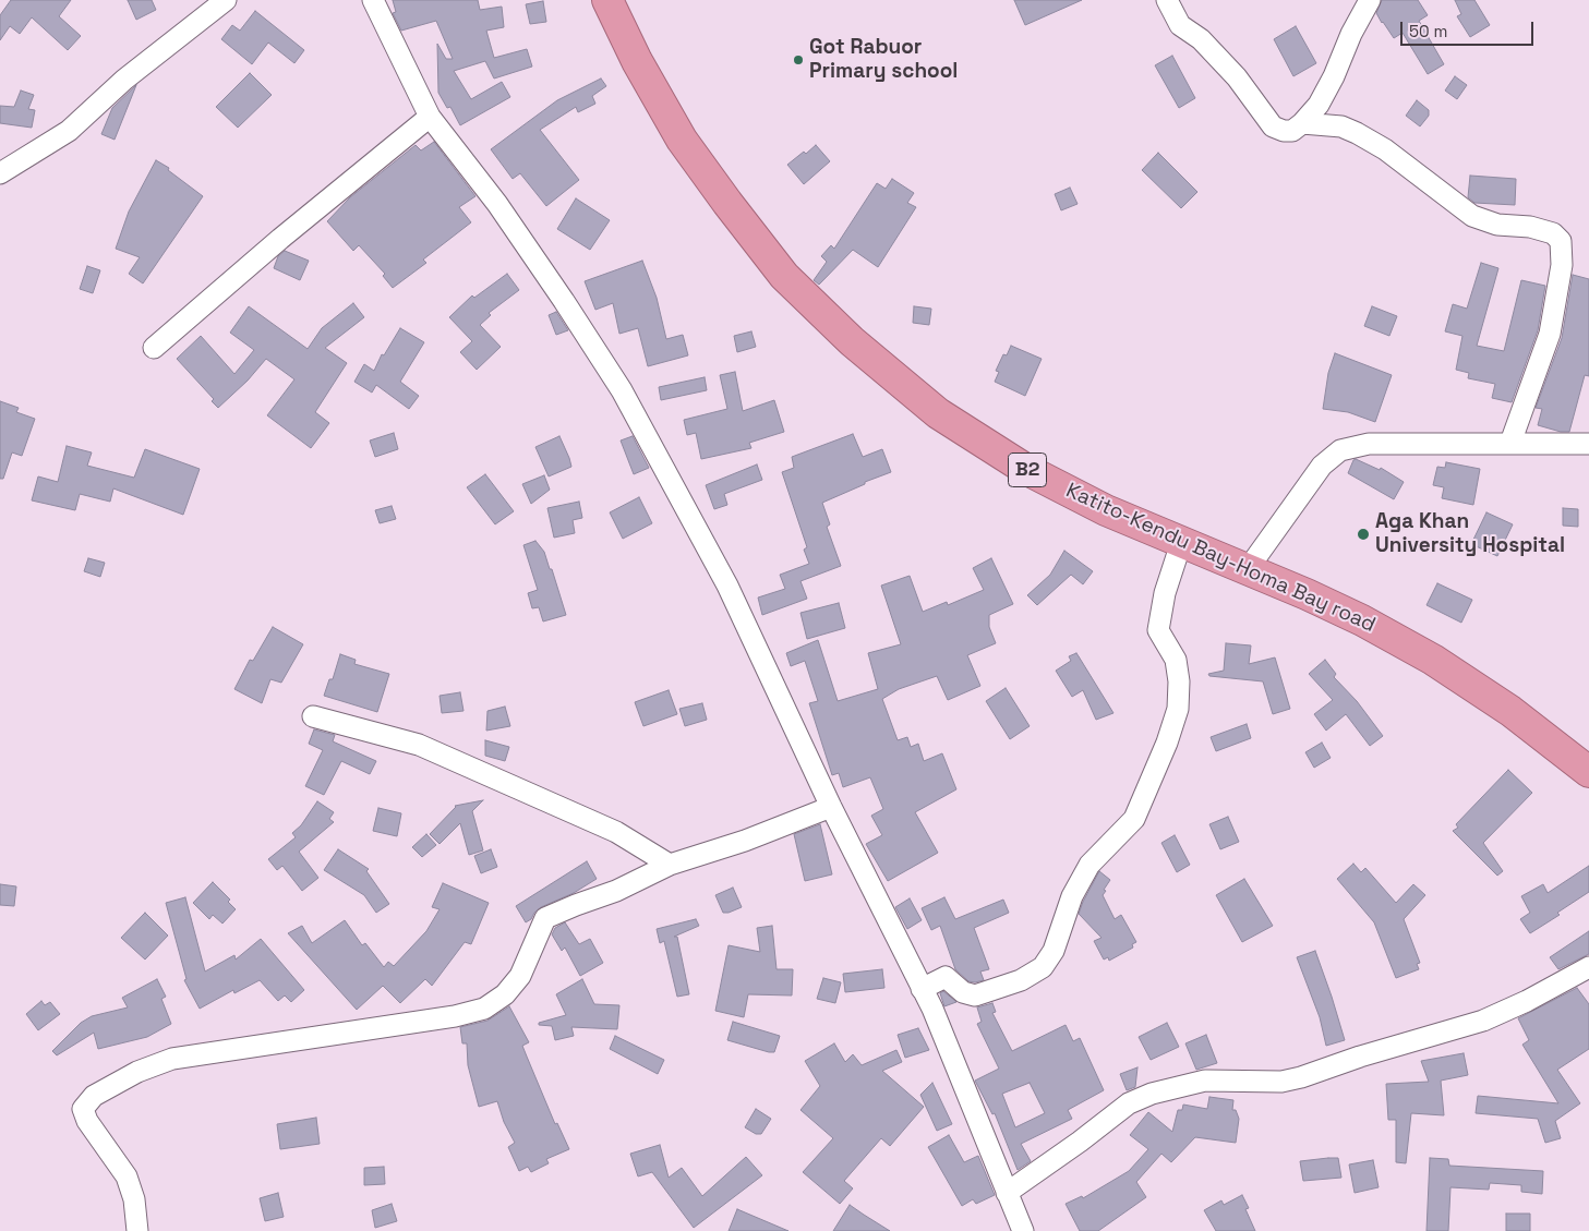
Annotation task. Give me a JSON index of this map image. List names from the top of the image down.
{
  "streets": {
    "highway": ["B2", "Katito-Kendu Bay-Homa Bay road"]
  },
  "places": ["Got Rabuor Primary school", "Aga Khan University Hospital"],
  "scale_bar": "50 m"
}
